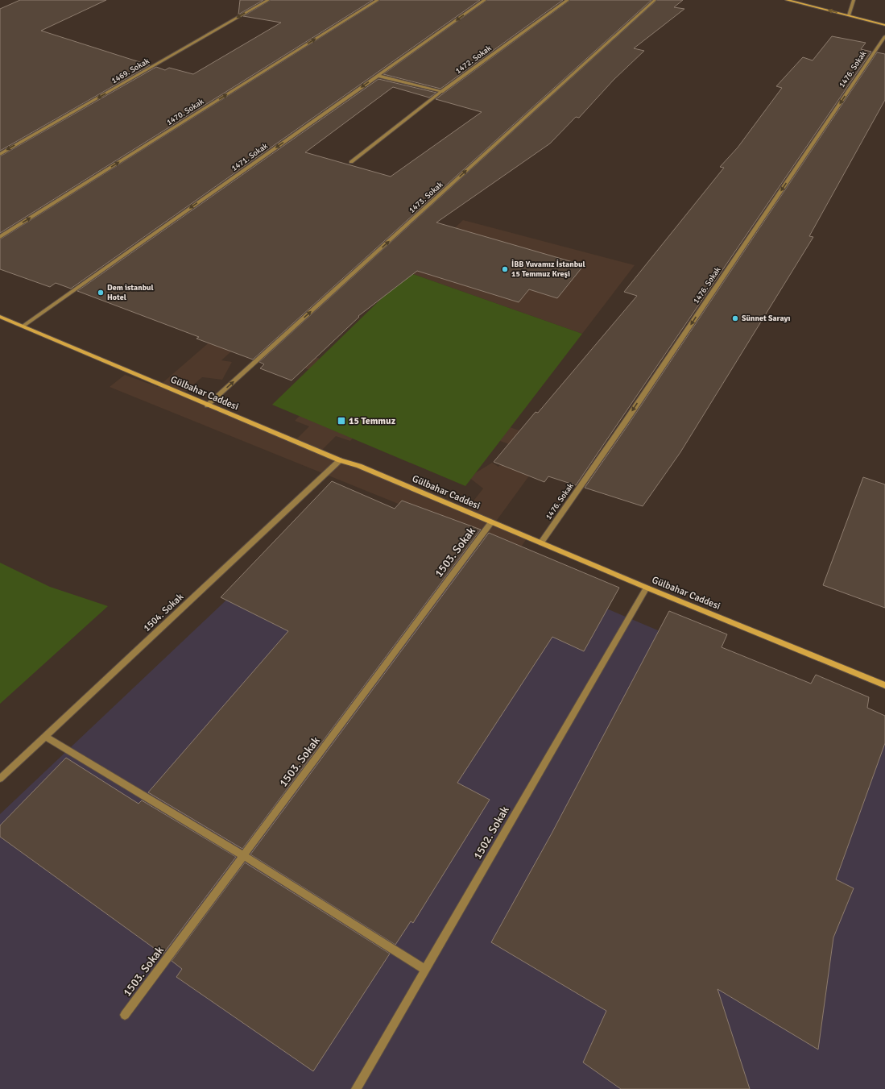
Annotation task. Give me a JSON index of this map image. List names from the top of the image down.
{
  "streets": {
    "main road": ["Gülbahar Caddesi"],
    "street": [
      "1472. Sokak",
      "1476. Sokak",
      "1469. Sokak",
      "1470. Sokak",
      "1471. Sokak",
      "1473. Sokak",
      "1503. Sokak",
      "1504. Sokak",
      "1502. Sokak"
    ]
  },
  "crossings": [
    ["1476. Sokak", "Gülbahar Caddesi"],
    ["1471. Sokak", "Gülbahar Caddesi"],
    ["1473. Sokak", "Gülbahar Caddesi"],
    ["Gülbahar Caddesi", "1503. Sokak"],
    ["Gülbahar Caddesi", "1504. Sokak"],
    ["Gülbahar Caddesi", "1502. Sokak"]
  ],
  "one_way": [
    "1476. Sokak",
    "1469. Sokak",
    "1470. Sokak",
    "1471. Sokak",
    "1473. Sokak"
  ],
  "places": {
    "other": ["İBB Yuvamız İstanbul 15 Temmuz Kreşi", "Dem istanbul Hotel", "Sünnet Sarayı"],
    "transit": ["15 Temmuz"]
  }
}
